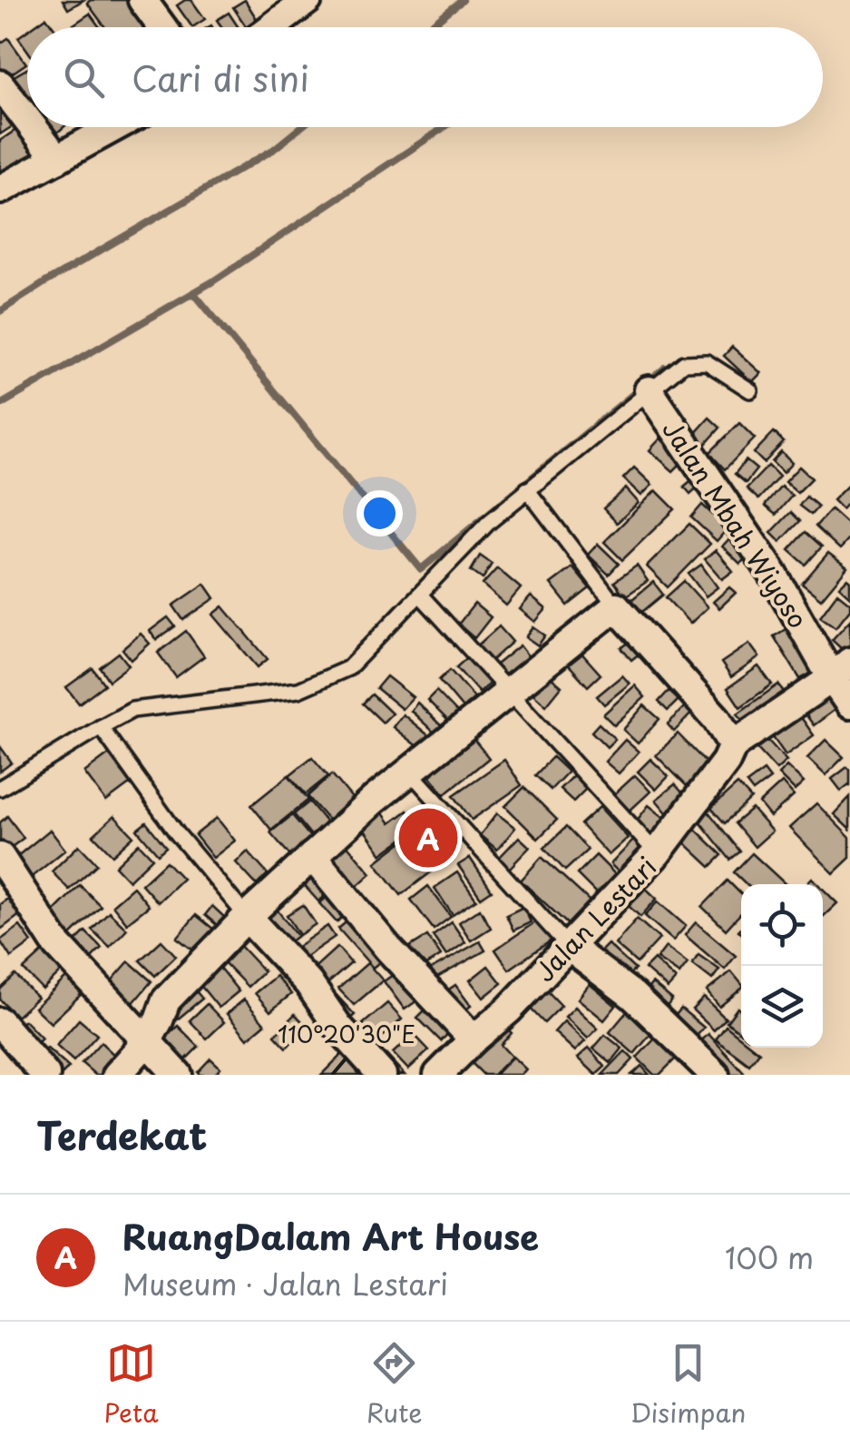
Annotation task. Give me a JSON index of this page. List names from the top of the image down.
{
  "streets": {
    "street": ["Jalan Mbah Wiyoso", "Jalan Lestari"]
  },
  "page": {
    "search": "Cari di sini",
    "pins": "A",
    "heading": "Terdekat",
    "list": [
      {
        "mark": "A",
        "name": "RuangDalam Art House",
        "note": "Museum · Jalan Lestari",
        "value": "100 m"
      }
    ],
    "nav": ["Peta", "Rute", "Disimpan"]
  },
  "coordinates": ["110°20'30\"E"]
}
